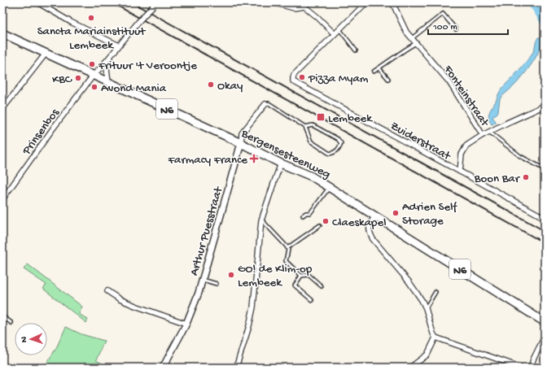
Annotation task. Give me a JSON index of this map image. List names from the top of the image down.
{
  "streets": {
    "main road": ["N6", "Bergensesteenweg"],
    "street": [
      "Fonteinstraat",
      "Prinsenbos",
      "Zuiderstraat",
      "Arthur Puesstraat"
    ]
  },
  "crossings": [
    ["Fonteinstraat", "Zuiderstraat"],
    ["Prinsenbos", "Bergensesteenweg"],
    ["Bergensesteenweg", "Arthur Puesstraat"]
  ],
  "places": {
    "other": [
      "Sancta Mariainstituut Lembeek",
      "Frituur 't Veroontje",
      "Pizza Myam",
      "KBC",
      "Okay",
      "Avond Mania",
      "Boon Bar",
      "Adrien Self Storage",
      "Claeskapel",
      "GO! de Klim-op Lembeek"
    ],
    "transit": ["Lembeek"],
    "health": ["Farmacy France"]
  },
  "scale_bar": "100 m",
  "north": "left"
}
